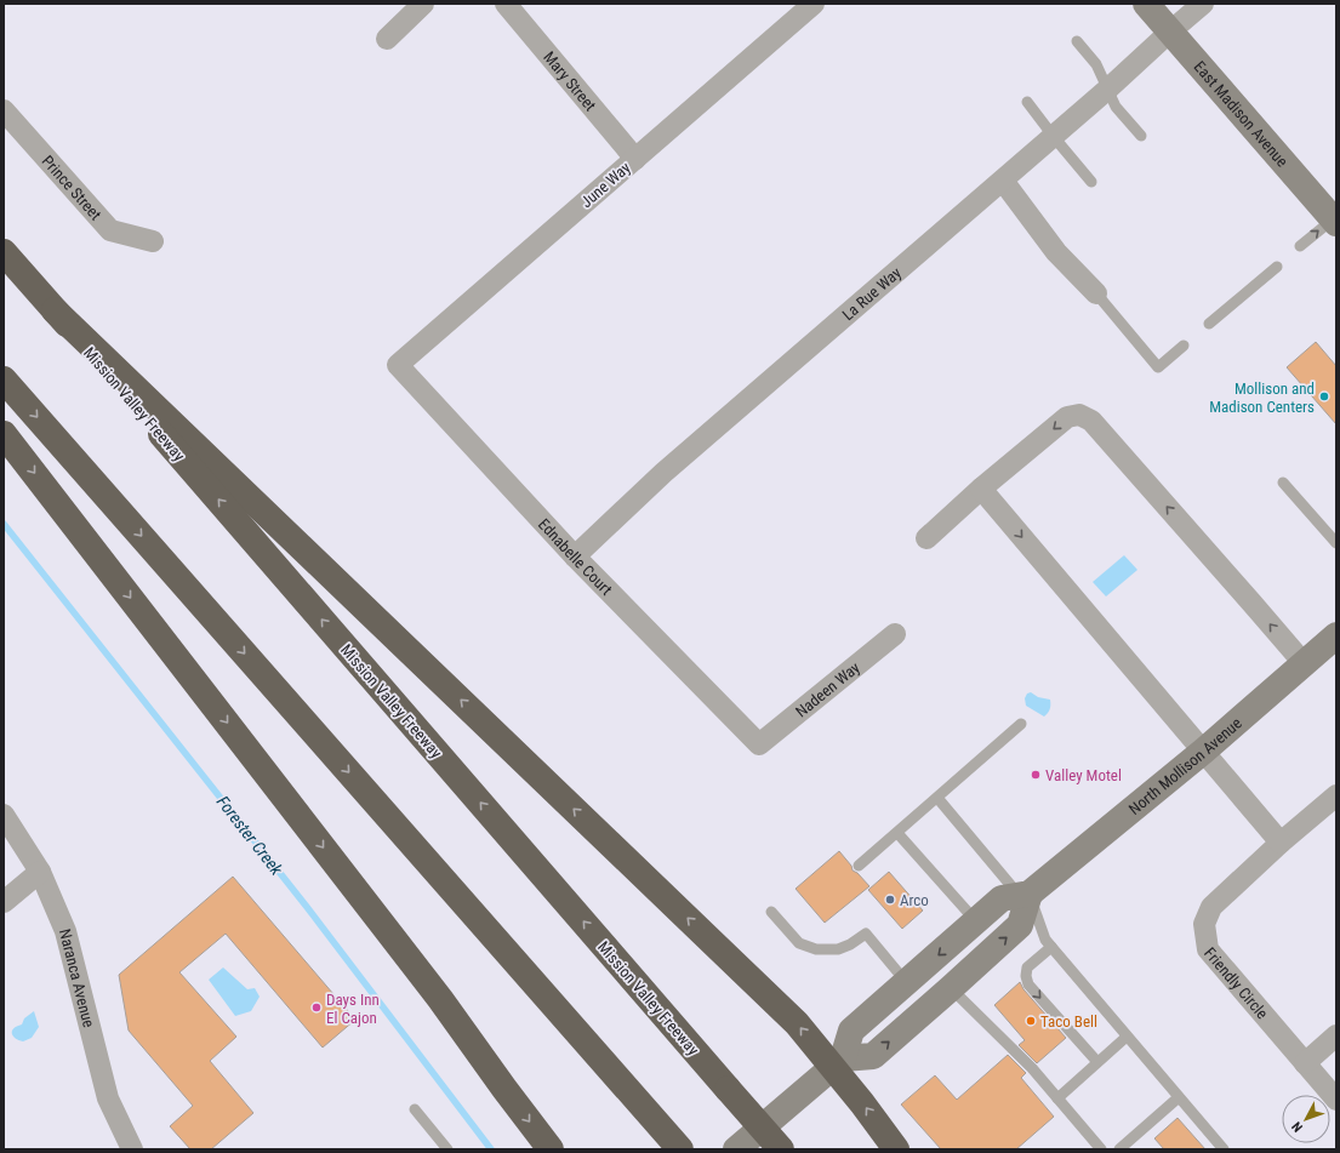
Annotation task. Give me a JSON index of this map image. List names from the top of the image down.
{
  "streets": {
    "highway": ["Mission Valley Freeway"],
    "main road": ["East Madison Avenue", "North Mollison Avenue"],
    "street": [
      "Mary Street",
      "June Way",
      "Prince Street",
      "La Rue Way",
      "Ednabelle Court",
      "Nadeen Way",
      "Naranca Avenue",
      "Friendly Circle"
    ]
  },
  "crossings": [
    ["Mary Street", "June Way"],
    ["East Madison Avenue", "La Rue Way"],
    ["June Way", "Ednabelle Court"],
    ["La Rue Way", "Ednabelle Court"],
    ["Ednabelle Court", "Nadeen Way"]
  ],
  "water": ["Forester Creek"],
  "places": [
    "Mollison and Madison Centers",
    "Valley Motel",
    "Arco",
    "Days Inn El Cajon",
    "Taco Bell"
  ],
  "north": "bottom left"
}
